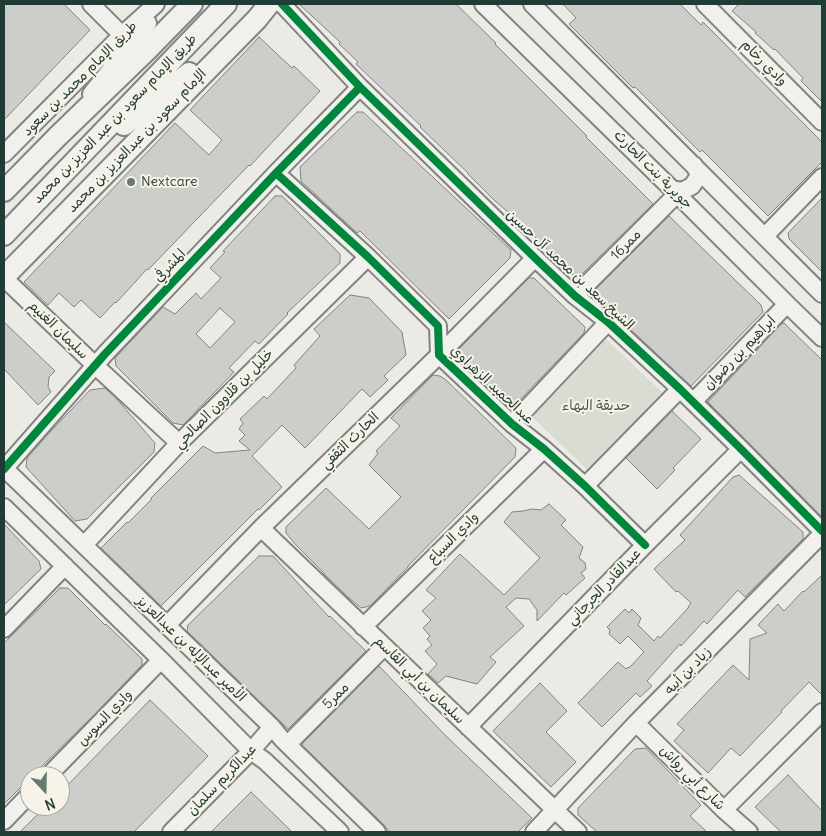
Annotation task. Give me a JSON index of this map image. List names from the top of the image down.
{
  "streets": {
    "main road": ["طريق الإمام سعود بن عبد العزيز بن محمد", "الإمام سعود بن عبدالعزيز بن محمد"],
    "street": [
      "وادي رخام",
      "طريق الإمام محمد بن سعود",
      "جويرية بنت الحارث",
      "ممر16",
      "المشرفي",
      "الشيخ سعد بن محمد آل حسين",
      "سليمان الغنيم",
      "ابراهيم بن رضوان",
      "عبدالحميد الزهراوي",
      "خليل بن قلاوون الصالحي",
      "الحارث الثقفي",
      "وادي السباع",
      "عبدالقادر الجرجاني",
      "الأمير عبدالإله بن عبدالعزيز",
      "زياد بن أبيه",
      "سليمان بن أبي القاسم",
      "ممر5",
      "وادي السوس",
      "شارع أبي رواش",
      "عبدالكريم سلمان"
    ]
  },
  "crossings": [
    ["الإمام سعود بن عبدالعزيز بن محمد", "سليمان الغنيم"],
    ["جويرية بنت الحارث", "ممر16"],
    ["جويرية بنت الحارث", "ابراهيم بن رضوان"],
    ["ممر16", "الشيخ سعد بن محمد آل حسين"],
    ["المشرفي", "الشيخ سعد بن محمد آل حسين"],
    ["المشرفي", "سليمان الغنيم"],
    ["المشرفي", "عبدالحميد الزهراوي"],
    ["المشرفي", "الأمير عبدالإله بن عبدالعزيز"],
    ["الشيخ سعد بن محمد آل حسين", "ابراهيم بن رضوان"],
    ["الشيخ سعد بن محمد آل حسين", "الحارث الثقفي"],
    ["الشيخ سعد بن محمد آل حسين", "عبدالقادر الجرجاني"],
    ["الشيخ سعد بن محمد آل حسين", "زياد بن أبيه"],
    ["سليمان الغنيم", "خليل بن قلاوون الصالحي"],
    ["عبدالحميد الزهراوي", "خليل بن قلاوون الصالحي"],
    ["عبدالحميد الزهراوي", "الحارث الثقفي"],
    ["عبدالحميد الزهراوي", "وادي السباع"],
    ["عبدالحميد الزهراوي", "عبدالقادر الجرجاني"],
    ["خليل بن قلاوون الصالحي", "الأمير عبدالإله بن عبدالعزيز"],
    ["الحارث الثقفي", "الأمير عبدالإله بن عبدالعزيز"],
    ["الحارث الثقفي", "سليمان بن أبي القاسم"],
    ["وادي السباع", "سليمان بن أبي القاسم"],
    ["عبدالقادر الجرجاني", "سليمان بن أبي القاسم"],
    ["الأمير عبدالإله بن عبدالعزيز", "ممر5"],
    ["الأمير عبدالإله بن عبدالعزيز", "وادي السوس"],
    ["الأمير عبدالإله بن عبدالعزيز", "عبدالكريم سلمان"],
    ["زياد بن أبيه", "سليمان بن أبي القاسم"],
    ["زياد بن أبيه", "شارع أبي رواش"],
    ["سليمان بن أبي القاسم", "ممر5"]
  ],
  "parks": ["حديقة البهاء"],
  "places": ["Nextcare"],
  "north": "bottom"
}
